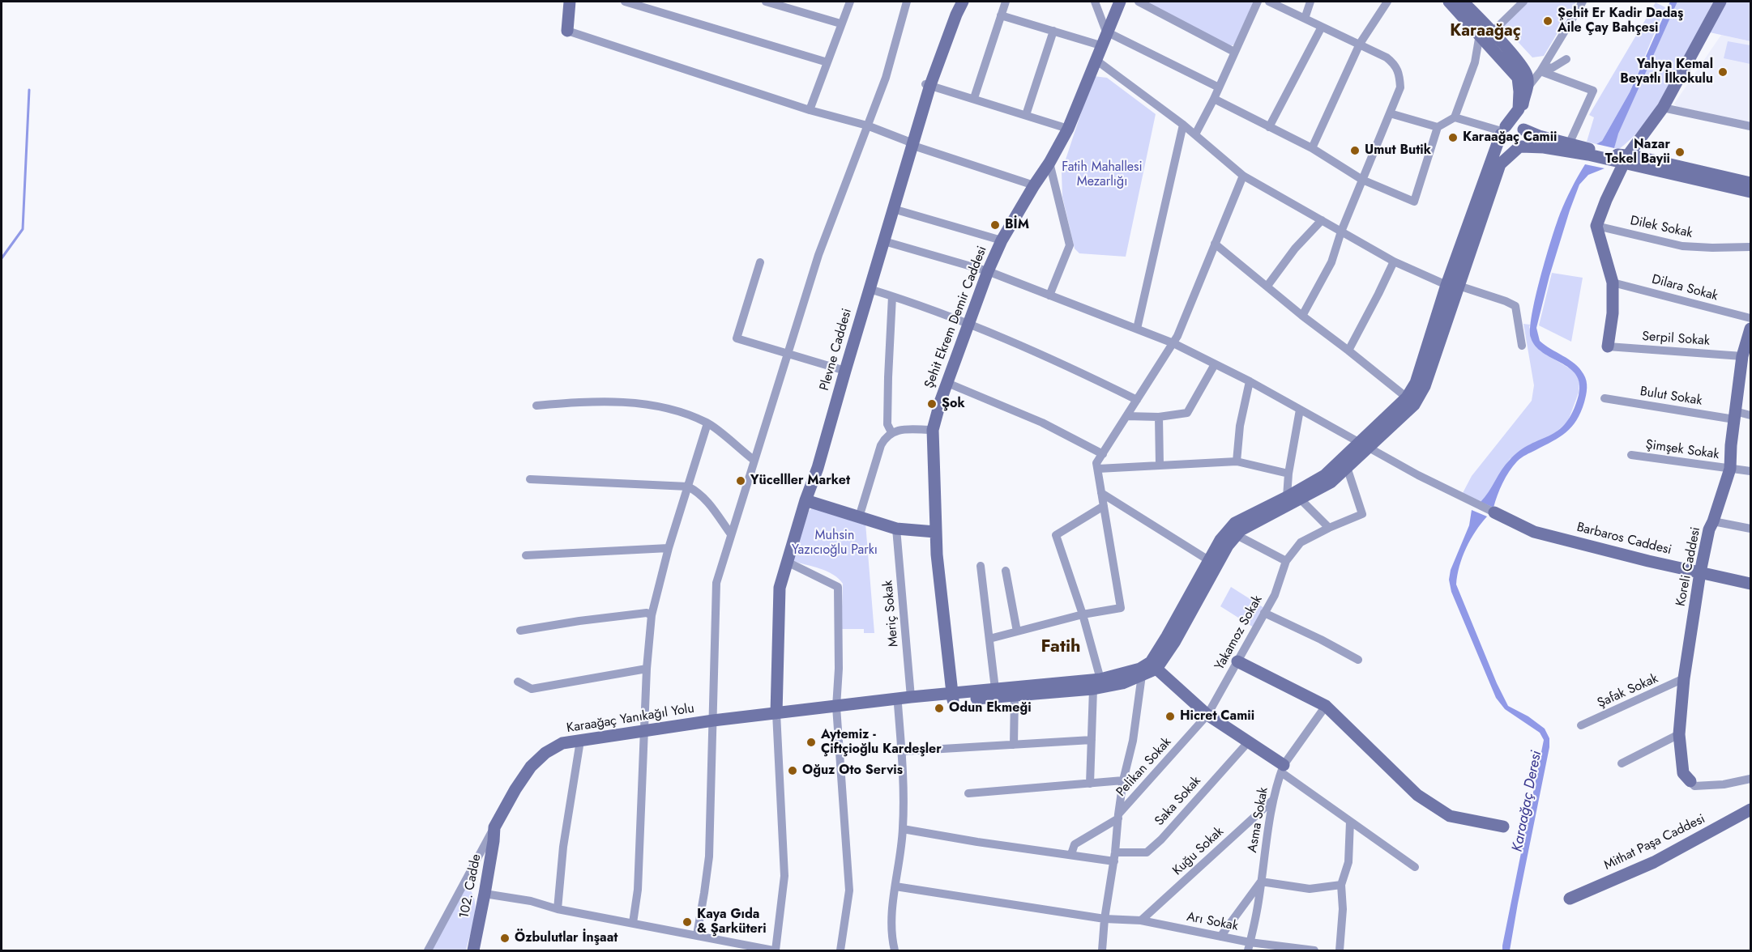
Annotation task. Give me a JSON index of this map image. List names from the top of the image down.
{
  "streets": {
    "street": [
      "Dilek Sokak",
      "Dilara Sokak",
      "Şehit Ekrem Demir Caddesi",
      "Serpil Sokak",
      "Plevne Caddesi",
      "Bulut Sokak",
      "Şimşek Sokak",
      "Barbaros Caddesi",
      "Koreli Caddesi",
      "Meriç Sokak",
      "Yakamoz Sokak",
      "Şafak Sokak",
      "Karaağaç Yanıkağıl Yolu",
      "Pelikan Sokak",
      "Saka Sokak",
      "Asma Sokak",
      "Mithat Paşa Caddesi",
      "Kuğu Sokak",
      "102. Cadde",
      "Arı Sokak"
    ]
  },
  "crossings": [
    ["Serpil Sokak", "Koreli Caddesi"],
    ["Plevne Caddesi", "Karaağaç Yanıkağıl Yolu"],
    ["Bulut Sokak", "Koreli Caddesi"],
    ["Şimşek Sokak", "Koreli Caddesi"],
    ["Barbaros Caddesi", "Koreli Caddesi"],
    ["Koreli Caddesi", "Şafak Sokak"],
    ["Yakamoz Sokak", "Pelikan Sokak"],
    ["Karaağaç Yanıkağıl Yolu", "102. Cadde"],
    ["Pelikan Sokak", "Saka Sokak"],
    ["Asma Sokak", "Kuğu Sokak"],
    ["Asma Sokak", "Arı Sokak"],
    ["Kuğu Sokak", "Arı Sokak"]
  ],
  "districts": ["Karaağaç", "Fatih"],
  "water": ["Karaağaç Deresi"],
  "parks": ["Fatih Mahallesi Mezarlığı", "Muhsin Yazıcıoğlu Parkı"],
  "places": [
    "Şehit Er Kadir Dadaş Aile Çay Bahçesi",
    "Yahya Kemal Beyatlı İlkokulu",
    "Karaağaç Camii",
    "Umut Butik",
    "Nazar Tekel Bayii",
    "BİM",
    "Şok",
    "Yücelller Market",
    "Odun Ekmeği",
    "Hicret Camii",
    "Aytemiz - Çiftçioğlu Kardeşler",
    "Oğuz Oto Servis",
    "Kaya Gıda & Şarküteri",
    "Özbulutlar İnşaat"
  ]
}
